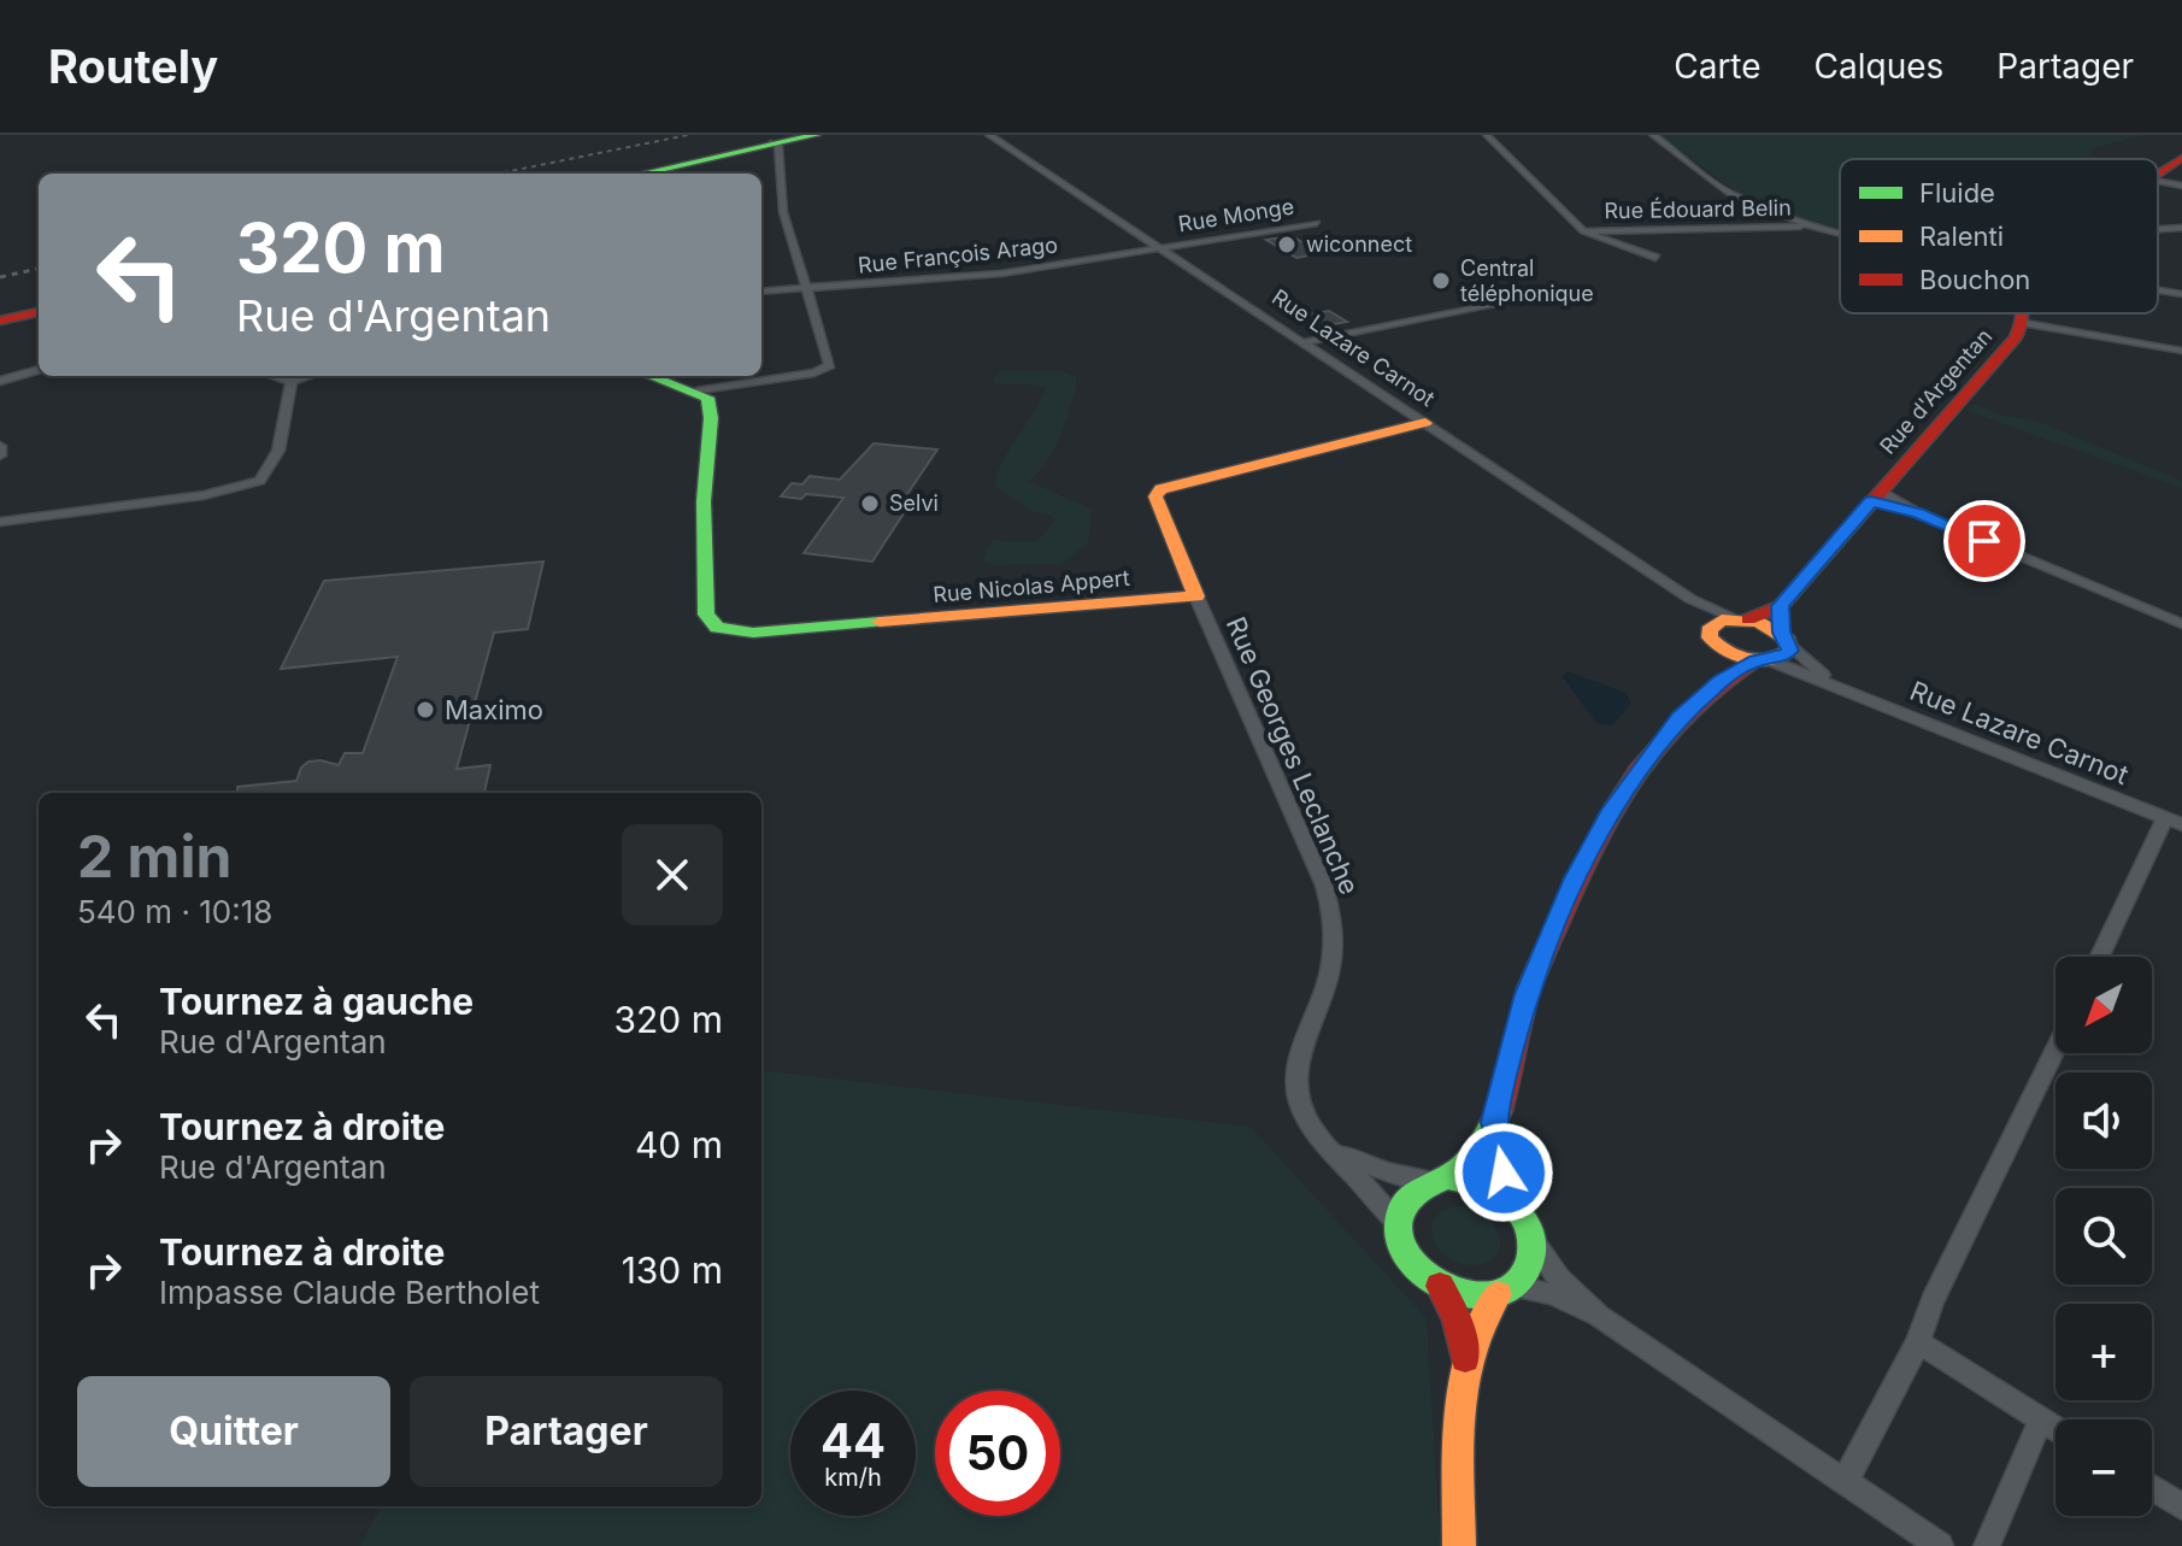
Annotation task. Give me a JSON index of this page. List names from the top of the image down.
{
  "streets": {
    "main road": ["Rue d'Argentan", "Rue Nicolas Appert"],
    "street": [
      "Rue Édouard Belin",
      "Rue Monge",
      "Rue François Arago",
      "Rue Lazare Carnot",
      "Rue Georges Leclanche"
    ]
  },
  "crossings": [
    ["Rue Monge", "Rue François Arago"],
    ["Rue Monge", "Rue Lazare Carnot"],
    ["Rue François Arago", "Rue Lazare Carnot"],
    ["Rue Lazare Carnot", "Rue d'Argentan"],
    ["Rue Nicolas Appert", "Rue Georges Leclanche"]
  ],
  "places": [
    "wiconnect",
    "Central téléphonique",
    "Selvi",
    "Maximo"
  ],
  "legend": ["Fluide", "Ralenti", "Bouchon"],
  "north": "bottom left",
  "page": {
    "header": "Routely",
    "nav": ["Carte", "Calques", "Partager"],
    "turn": ["320 m", "Rue d'Argentan"],
    "heading": ["2 min", "540 m · 10:18"],
    "map_buttons": ["+", "−"],
    "list": [
      {
        "name": "Tournez à gauche",
        "note": "Rue d'Argentan",
        "value": "320 m"
      },
      {
        "name": "Tournez à droite",
        "note": "Rue d'Argentan",
        "value": "40 m"
      },
      {
        "name": "Tournez à droite",
        "note": "Impasse Claude Bertholet",
        "value": "130 m"
      }
    ],
    "buttons": ["Quitter", "Partager"],
    "speed": "44 km/h",
    "limit": "50"
  }
}
